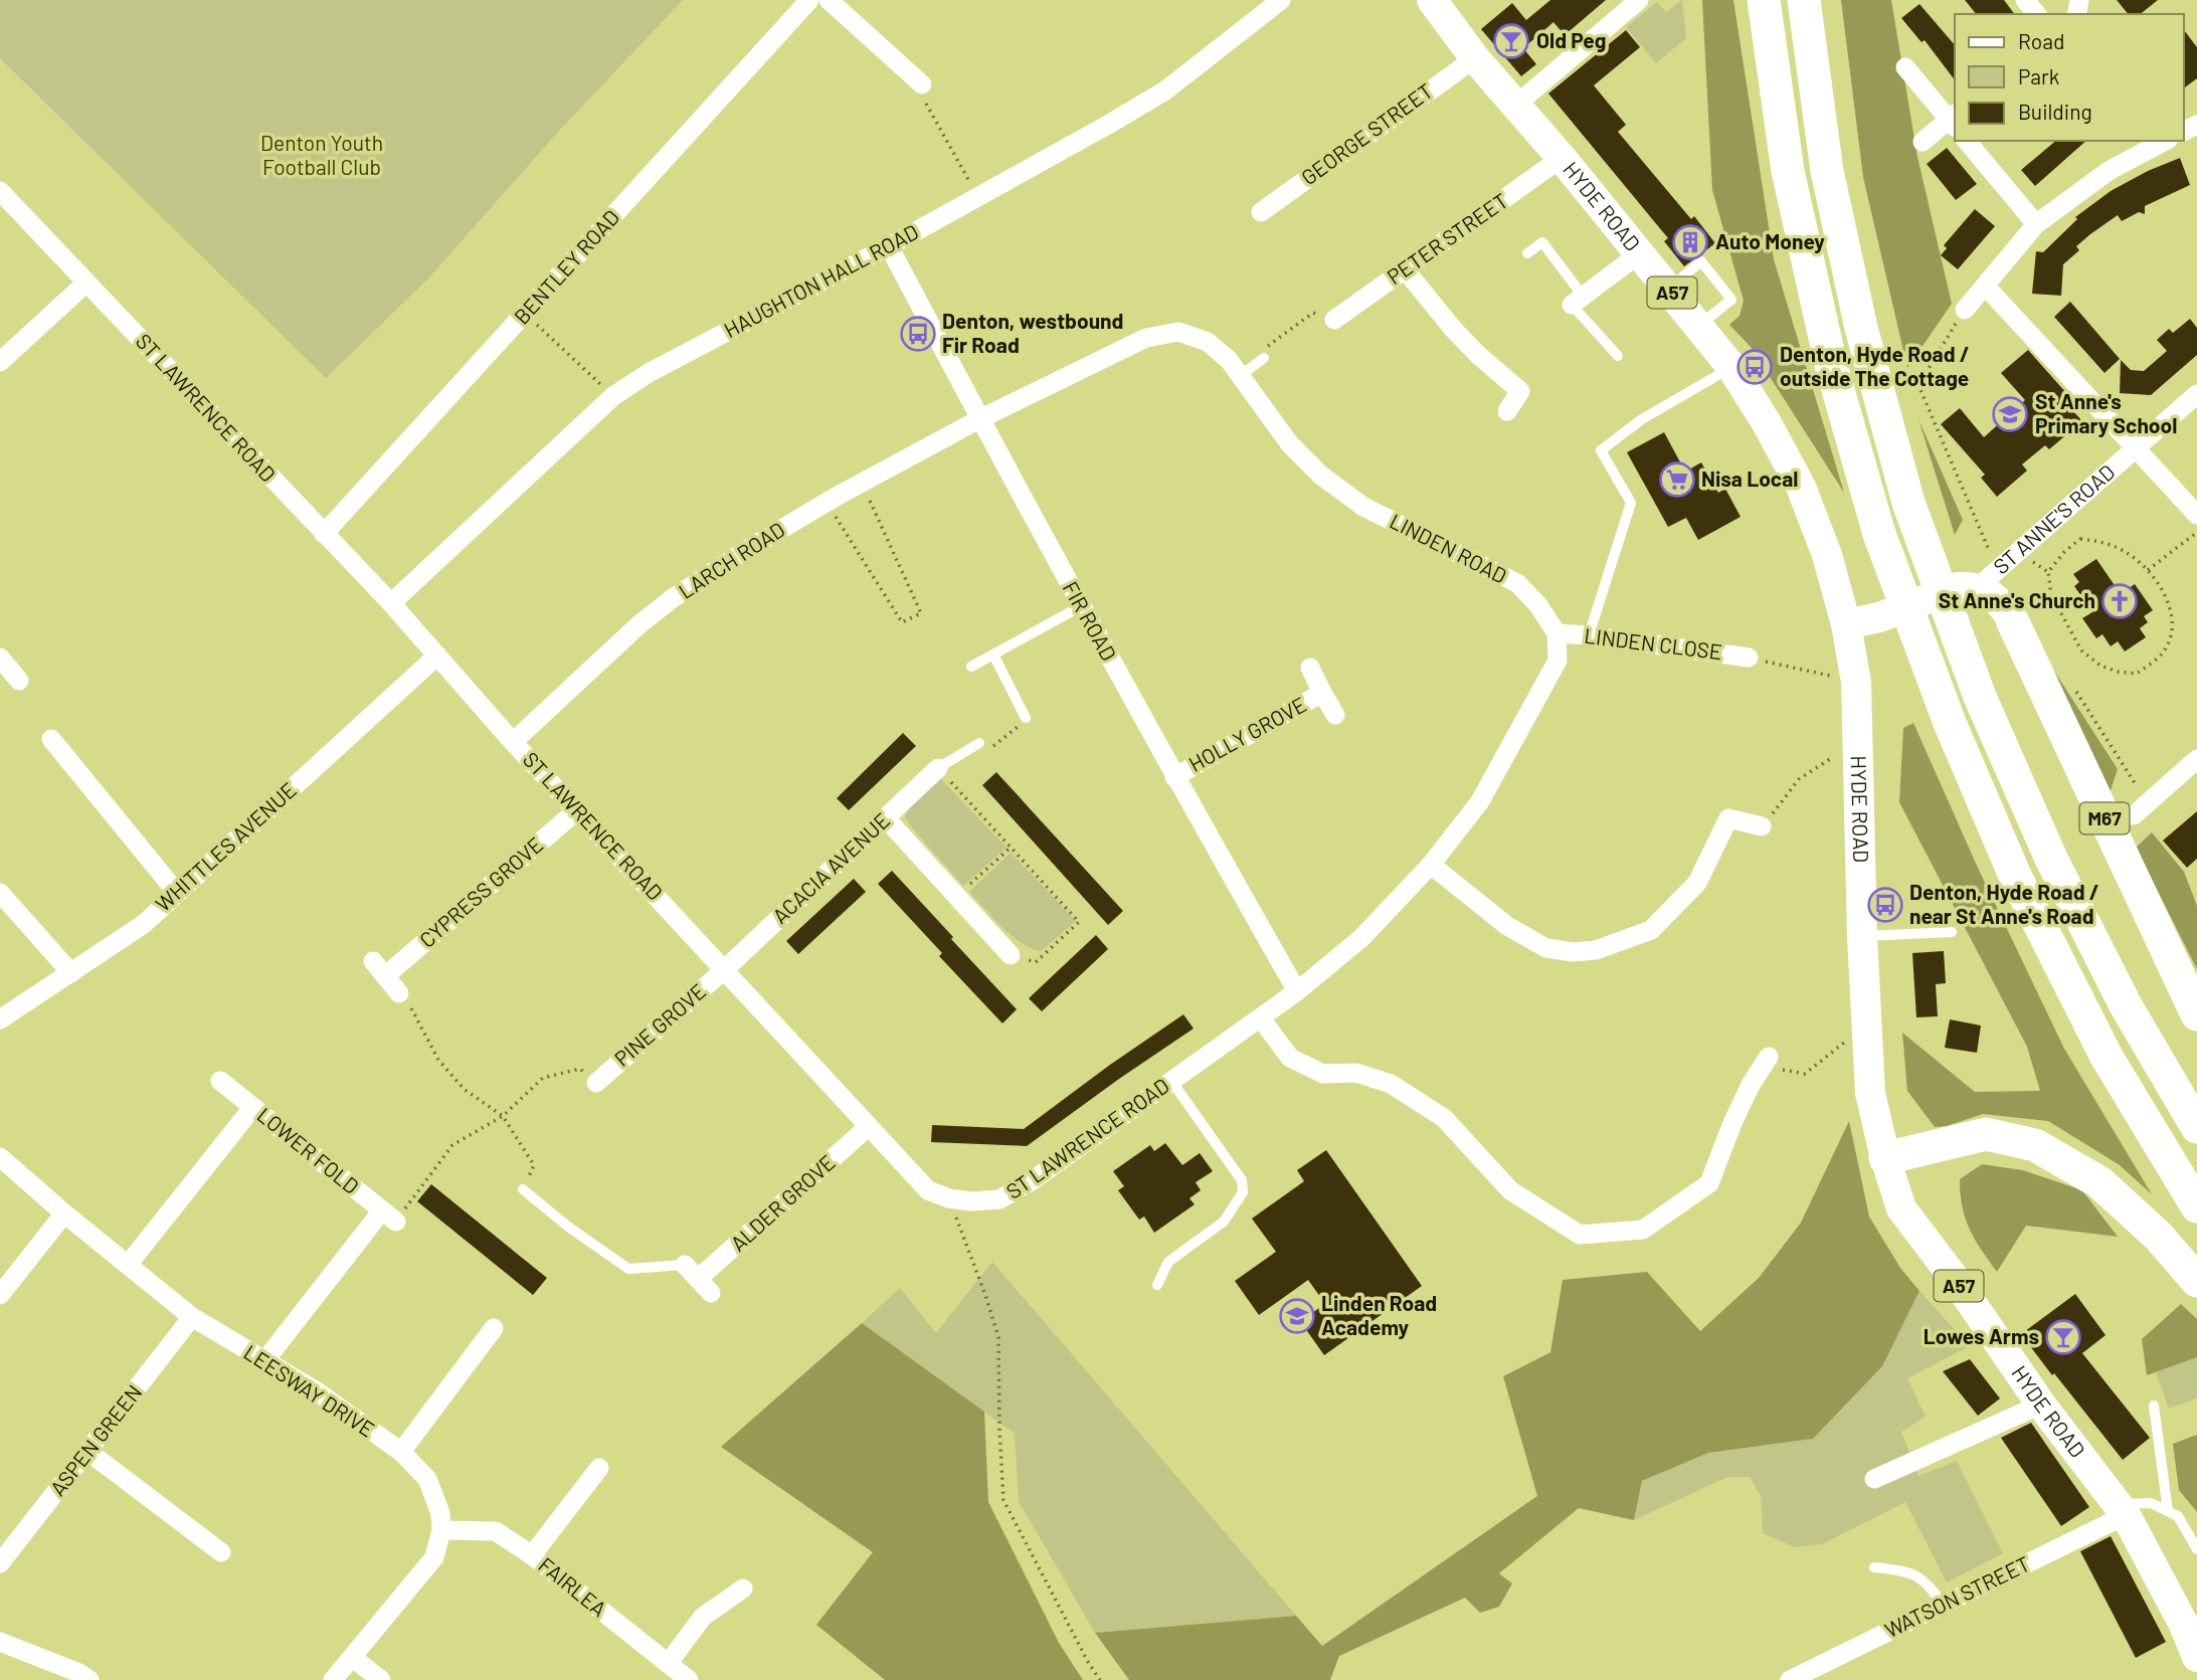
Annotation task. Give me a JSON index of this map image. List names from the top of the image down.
{
  "streets": {
    "highway": ["M67"],
    "main road": ["HYDE ROAD", "A57", "ST ANNE'S ROAD"],
    "street": [
      "GEORGE STREET",
      "PETER STREET",
      "BENTLEY ROAD",
      "HAUGHTON HALL ROAD",
      "ST LAWRENCE ROAD",
      "LINDEN ROAD",
      "LARCH ROAD",
      "FIR ROAD",
      "LINDEN CLOSE",
      "HOLLY GROVE",
      "WHITTLES AVENUE",
      "ACACIA AVENUE",
      "CYPRESS GROVE",
      "PINE GROVE",
      "LOWER FOLD",
      "ALDER GROVE",
      "LEESWAY DRIVE",
      "ASPEN GREEN",
      "FAIRLEA",
      "WATSON STREET"
    ]
  },
  "crossings": [
    ["GEORGE STREET", "HYDE ROAD"],
    ["HYDE ROAD", "PETER STREET"],
    ["HYDE ROAD", "ST ANNE'S ROAD"],
    ["HYDE ROAD", "WATSON STREET"],
    ["BENTLEY ROAD", "ST LAWRENCE ROAD"],
    ["HAUGHTON HALL ROAD", "ST LAWRENCE ROAD"],
    ["HAUGHTON HALL ROAD", "FIR ROAD"],
    ["ST LAWRENCE ROAD", "LARCH ROAD"],
    ["ST LAWRENCE ROAD", "WHITTLES AVENUE"],
    ["ST LAWRENCE ROAD", "ACACIA AVENUE"],
    ["ST LAWRENCE ROAD", "CYPRESS GROVE"],
    ["ST LAWRENCE ROAD", "PINE GROVE"],
    ["ST LAWRENCE ROAD", "ALDER GROVE"],
    ["ST ANNE'S ROAD", "M67"],
    ["LINDEN ROAD", "LARCH ROAD"],
    ["LINDEN ROAD", "FIR ROAD"],
    ["LINDEN ROAD", "LINDEN CLOSE"],
    ["LARCH ROAD", "FIR ROAD"],
    ["FIR ROAD", "HOLLY GROVE"],
    ["ACACIA AVENUE", "PINE GROVE"],
    ["LEESWAY DRIVE", "ASPEN GREEN"],
    ["LEESWAY DRIVE", "FAIRLEA"]
  ],
  "parks": ["Denton Youth Football Club"],
  "places": {
    "bar": ["Old Peg", "Lowes Arms"],
    "building": ["Auto Money"],
    "bus stop": ["Denton, westbound Fir Road", "Denton, Hyde Road / outside The Cottage", "Denton, Hyde Road / near St Anne's Road"],
    "school or university": ["St Anne's Primary School", "Linden Road Academy"],
    "supermarket": ["Nisa Local"],
    "church": ["St Anne's Church"]
  },
  "legend": ["Road", "Park", "Building"]
}
